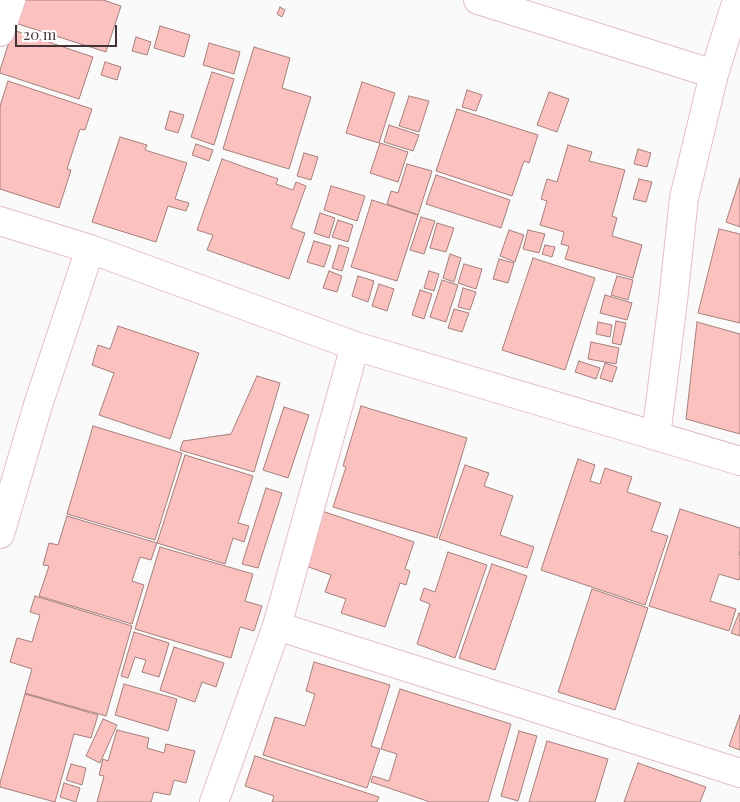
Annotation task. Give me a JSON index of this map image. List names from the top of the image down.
{
  "scale_bar": "20 m"
}
